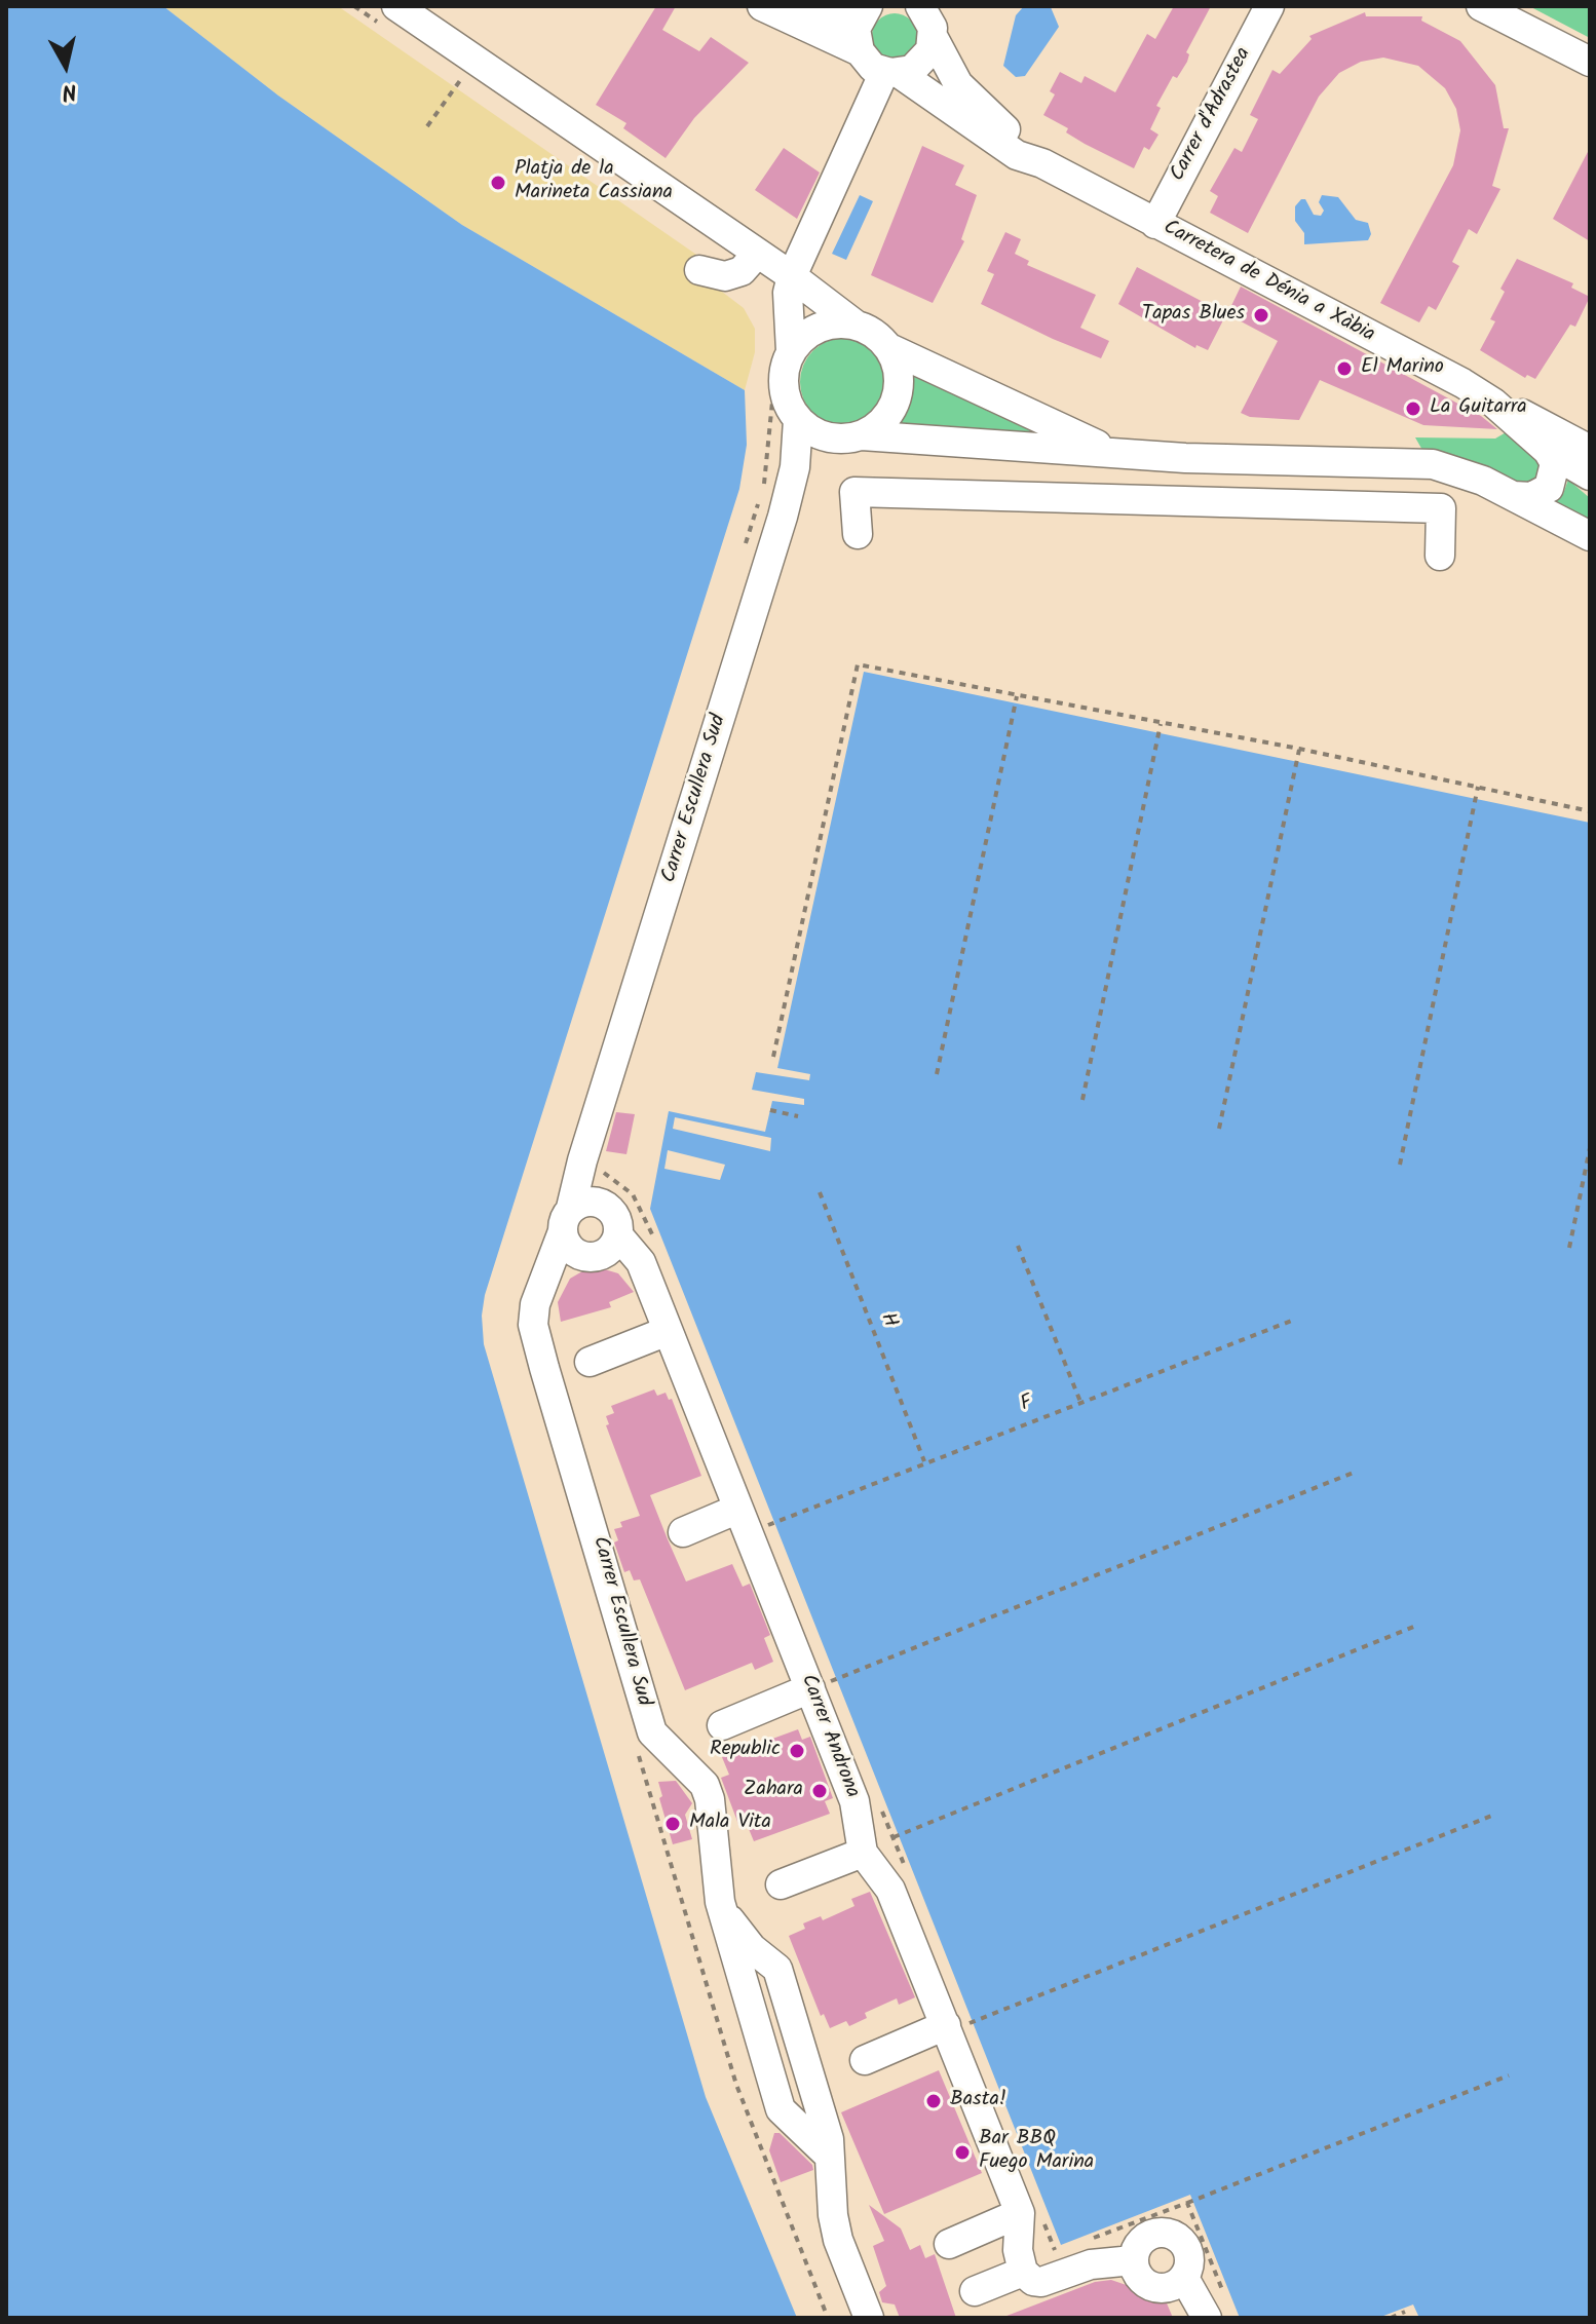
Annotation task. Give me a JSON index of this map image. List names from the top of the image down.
{
  "streets": {
    "street": [
      "Carrer d'Adrastea",
      "Carretera de Dénia a Xàbia",
      "Carrer Escullera Sud",
      "Carrer Androna"
    ],
    "path": ["H", "F"]
  },
  "crossings": [
    ["Carrer d'Adrastea", "Carretera de Dénia a Xàbia"],
    ["Carrer Escullera Sud", "Carrer Androna"],
    ["H", "F"]
  ],
  "places": [
    "Platja de la Marineta Cassiana",
    "Tapas Blues",
    "El Marino",
    "La Guitarra",
    "Republic",
    "Zahara",
    "Mala Vita",
    "Basta!",
    "Bar BBQ Fuego Marina"
  ],
  "north": "bottom"
}
